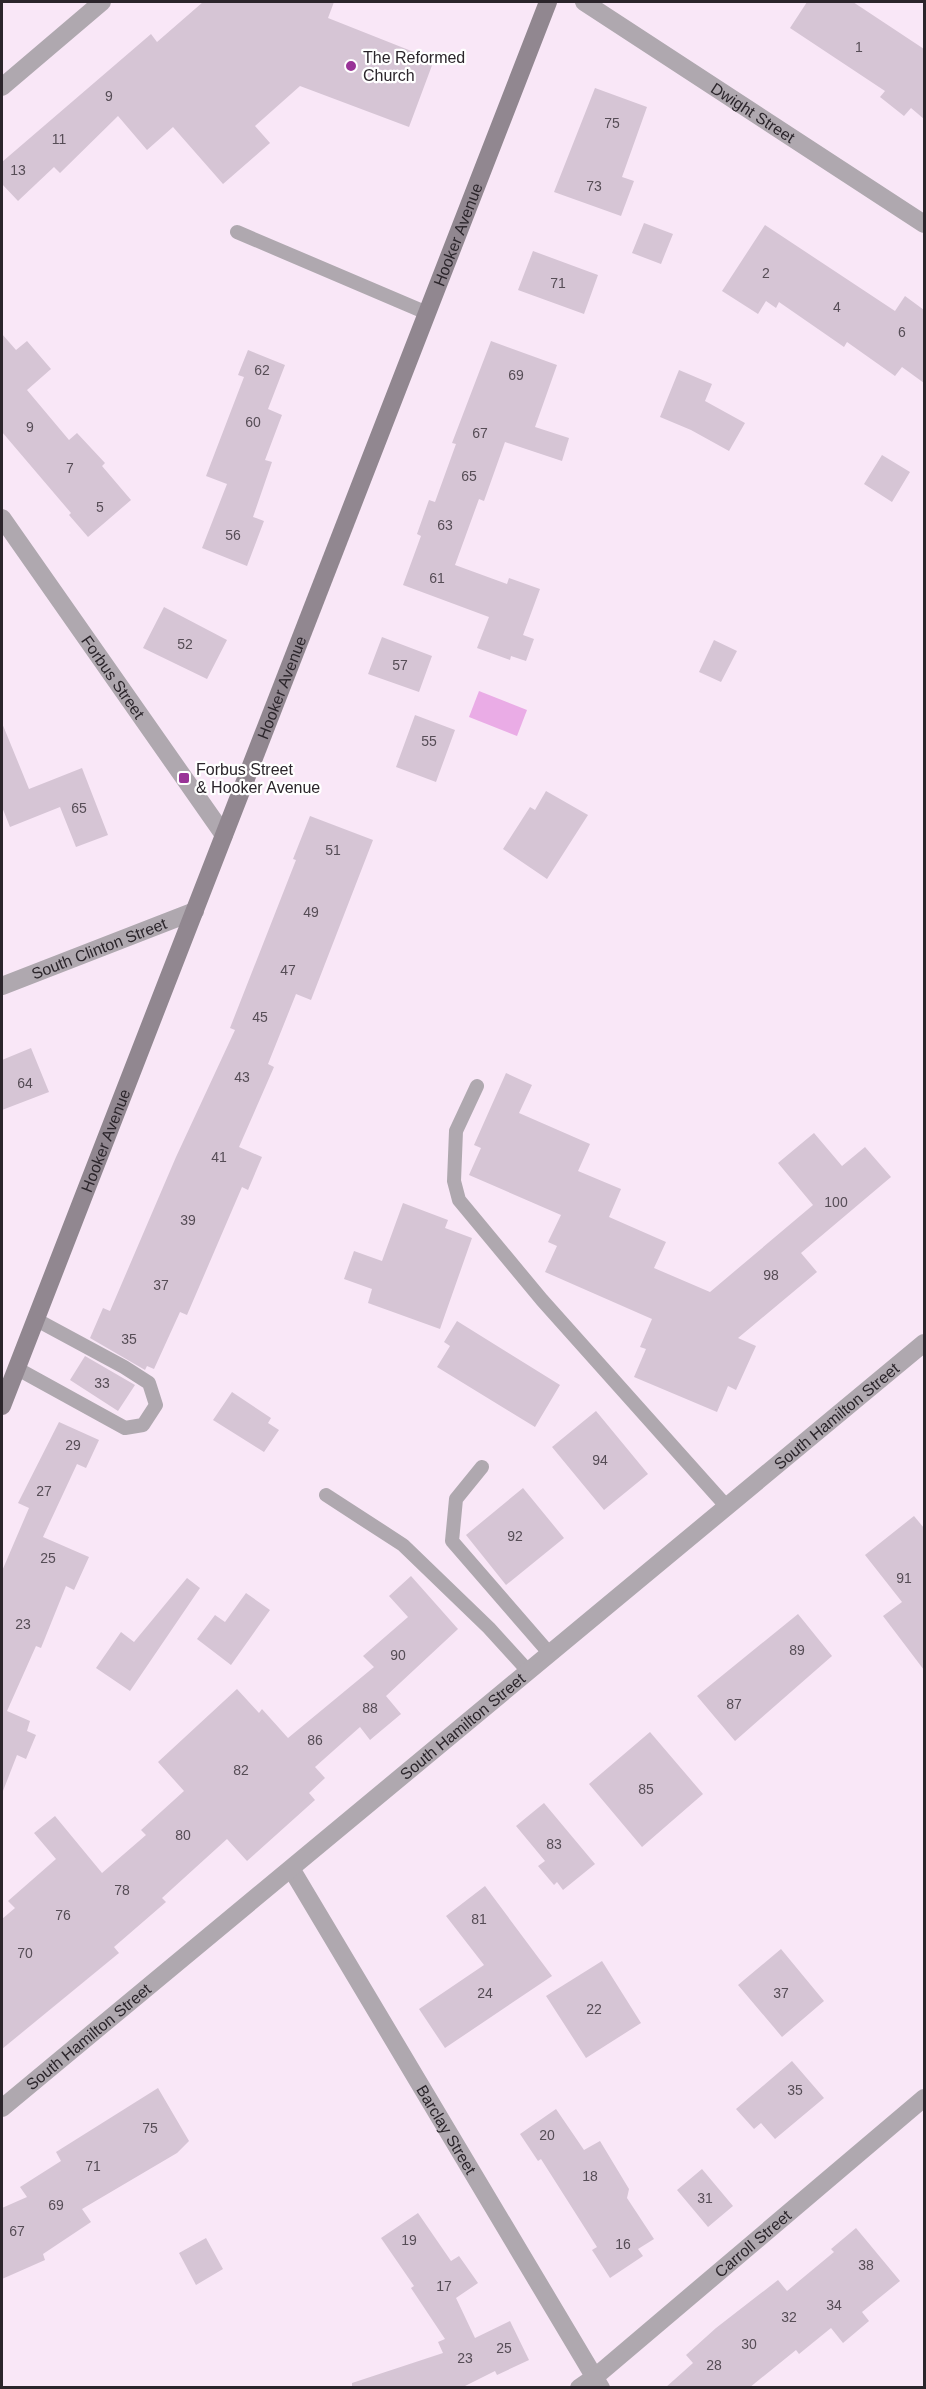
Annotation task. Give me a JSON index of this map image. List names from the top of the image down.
{
  "streets": {
    "street": [
      "Dwight Street",
      "Hooker Avenue",
      "Forbus Street",
      "South Clinton Street",
      "South Hamilton Street",
      "Barclay Street",
      "Carroll Street"
    ]
  },
  "crossings": [
    ["Hooker Avenue", "Forbus Street"],
    ["Hooker Avenue", "South Clinton Street"],
    ["South Hamilton Street", "Barclay Street"],
    ["Barclay Street", "Carroll Street"]
  ],
  "places": {
    "other": ["The Reformed Church"],
    "transit": ["Forbus Street & Hooker Avenue"]
  },
  "house_numbers": [
    "1",
    "9",
    "75",
    "11",
    "13",
    "73",
    "2",
    "71",
    "4",
    "6",
    "62",
    "69",
    "60",
    "9",
    "67",
    "7",
    "65",
    "5",
    "63",
    "56",
    "61",
    "52",
    "57",
    "55",
    "65",
    "51",
    "49",
    "47",
    "45",
    "43",
    "64",
    "41",
    "100",
    "39",
    "98",
    "37",
    "35",
    "33",
    "29",
    "94",
    "27",
    "92",
    "25",
    "91",
    "23",
    "89",
    "90",
    "87",
    "88",
    "86",
    "82",
    "85",
    "80",
    "83",
    "78",
    "76",
    "81",
    "70",
    "24",
    "37",
    "22",
    "35",
    "75",
    "20",
    "71",
    "18",
    "31",
    "69",
    "67",
    "19",
    "16",
    "38",
    "17",
    "34",
    "32",
    "30",
    "25",
    "23",
    "28"
  ]
}
